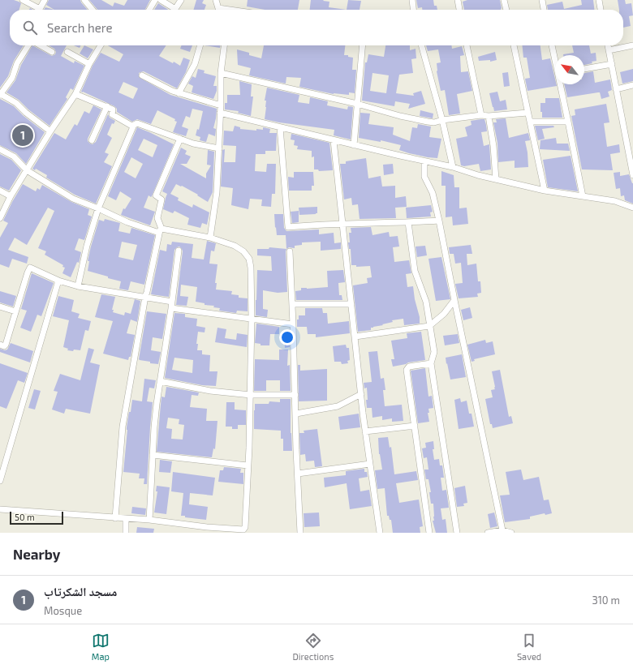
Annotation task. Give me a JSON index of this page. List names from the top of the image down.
{
  "scale_bar": "50 m",
  "north": "top left",
  "page": {
    "search": "Search here",
    "pins": "1",
    "scale": "50 m",
    "heading": "Nearby",
    "list": [
      {
        "mark": "1",
        "name": "مسجد الشكرتاب",
        "note": "Mosque",
        "value": "310 m"
      }
    ],
    "nav": ["Map", "Directions", "Saved"]
  }
}
